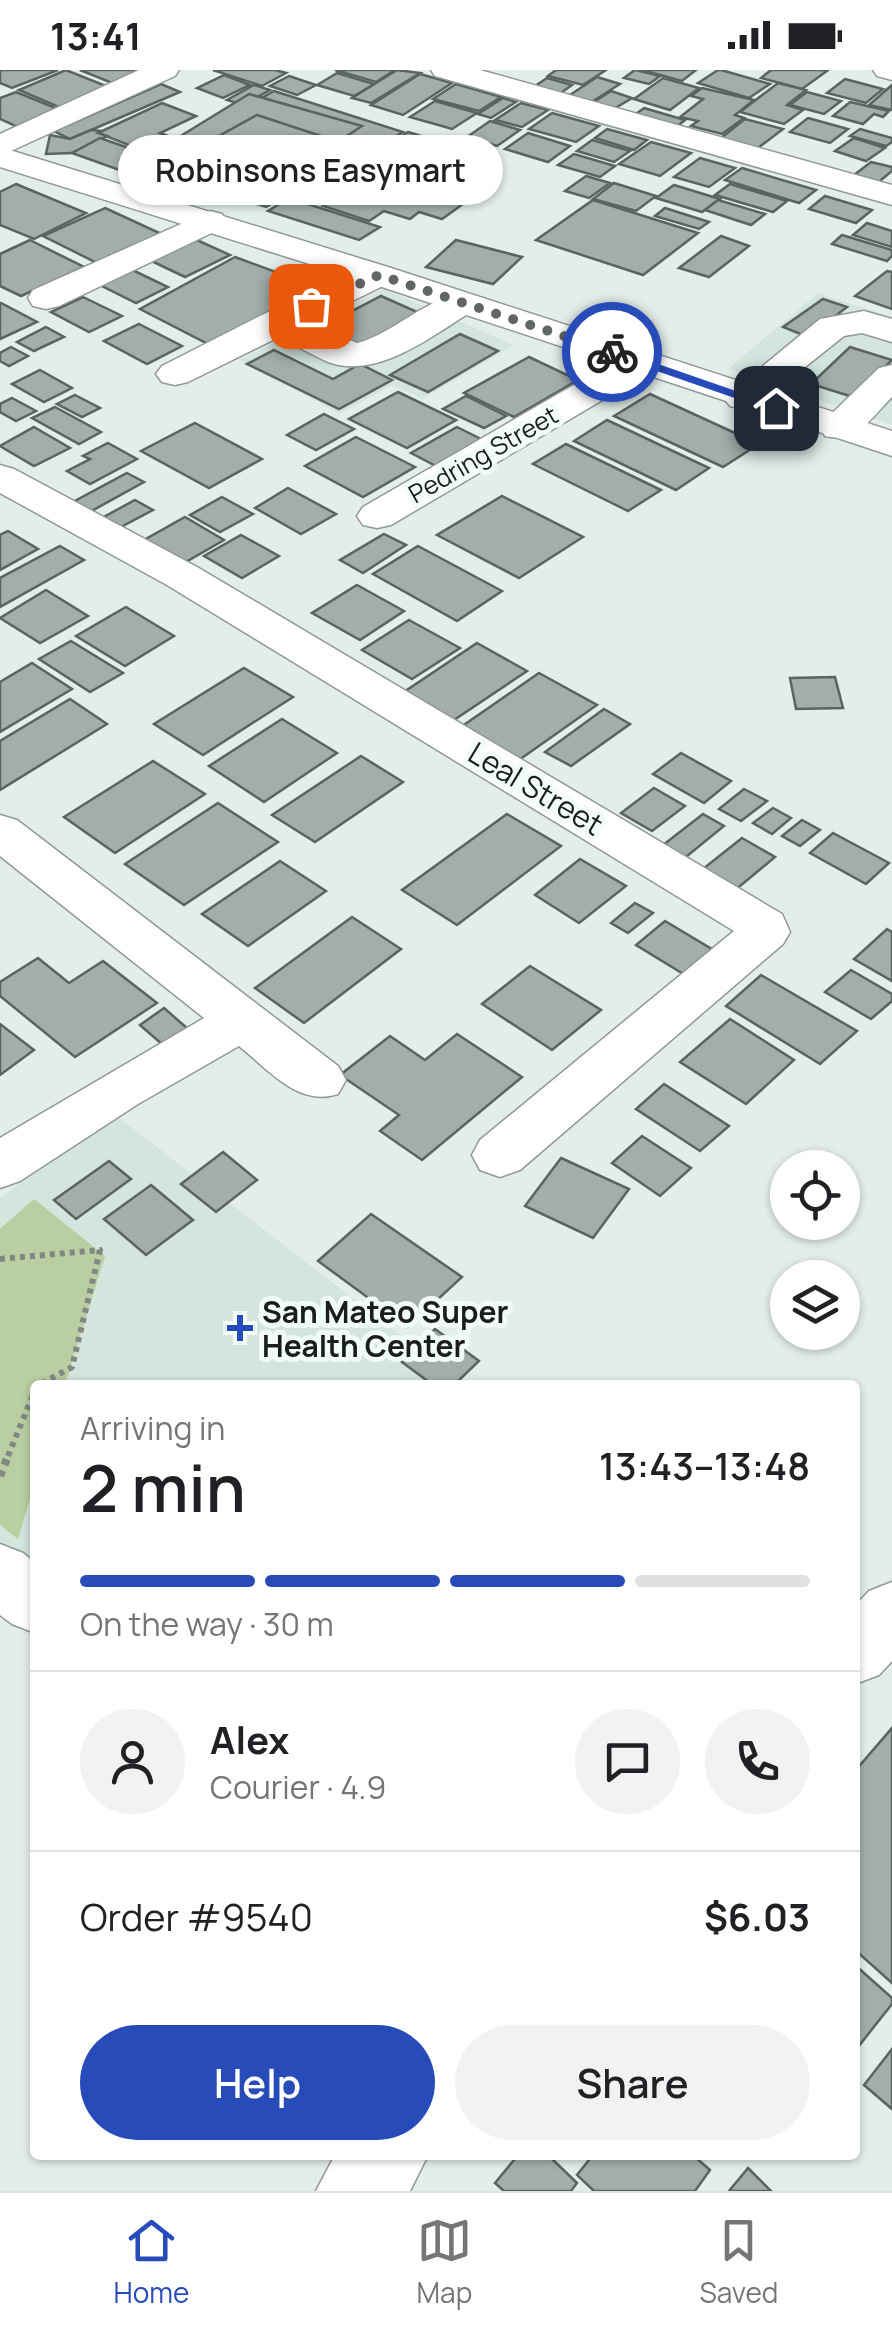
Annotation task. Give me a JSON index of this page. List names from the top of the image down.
{
  "streets": {
    "street": ["Pedring Street", "Leal Street"]
  },
  "places": {
    "other": ["Robinsons Easymart"],
    "health": ["San Mateo Super Health Center"]
  },
  "page": {
    "status": "13:41",
    "bubble": "Robinsons Easymart",
    "heading": ["2 min", "Arriving in", "13:43–13:48"],
    "panel": [
      "Alex",
      "Courier · 4.9",
      "Order #9540",
      "$6.03"
    ],
    "bar": "On the way · 30 m",
    "buttons": ["Help", "Share"],
    "tabs": ["Home", "Map", "Saved"]
  }
}
